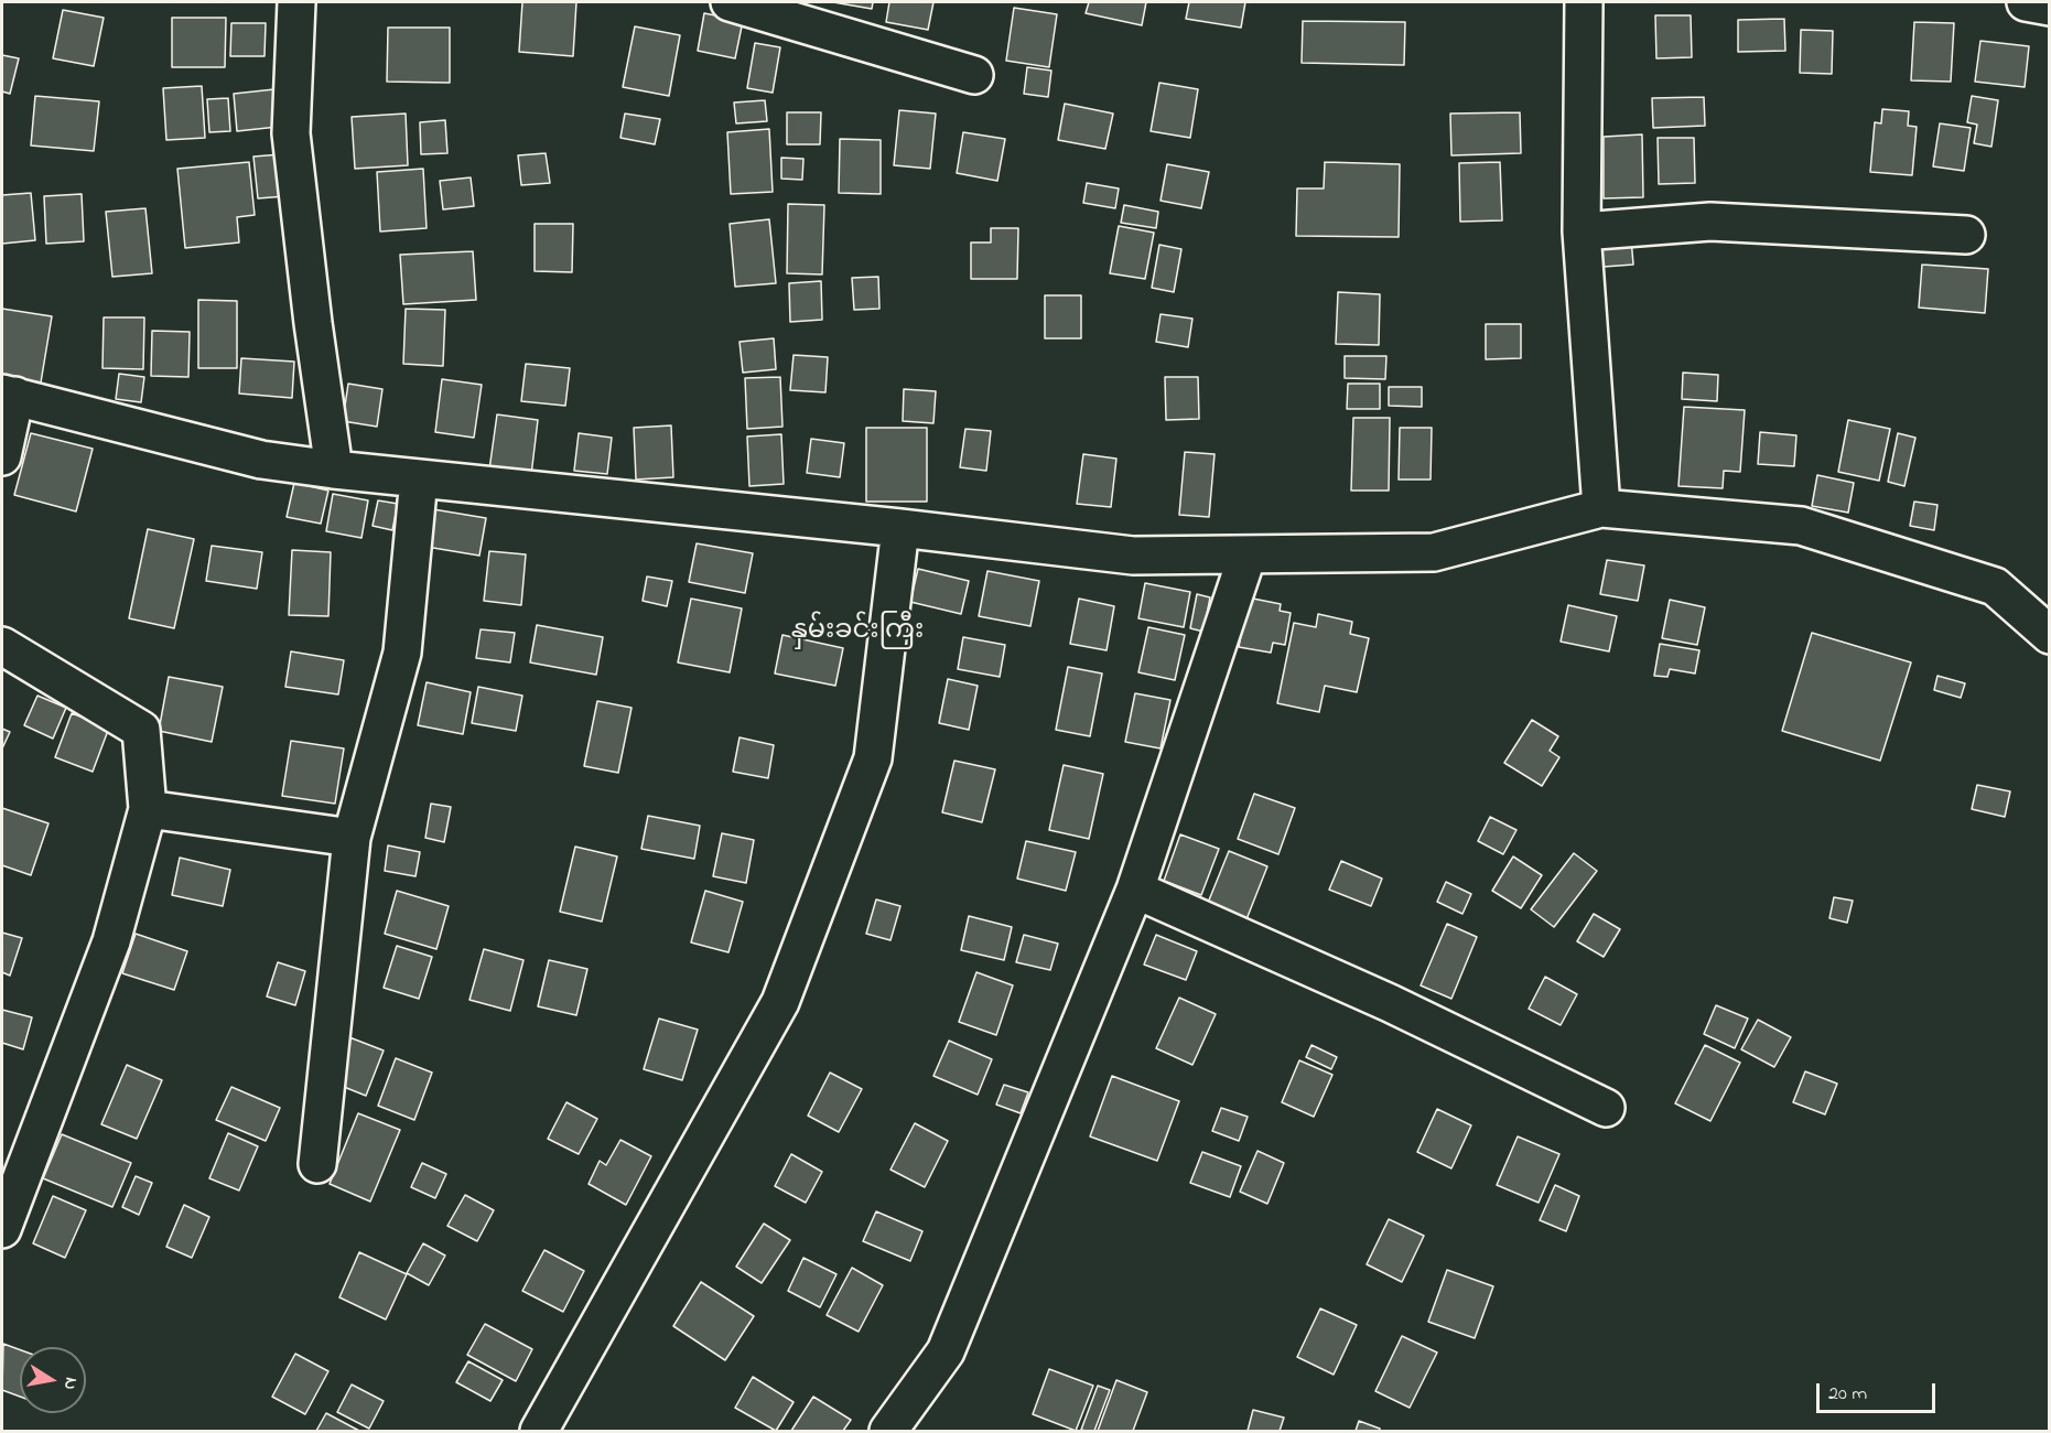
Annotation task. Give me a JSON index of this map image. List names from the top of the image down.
{
  "districts": ["နှမ်းခင်းကြီး"],
  "scale_bar": "20 m",
  "north": "right"
}
